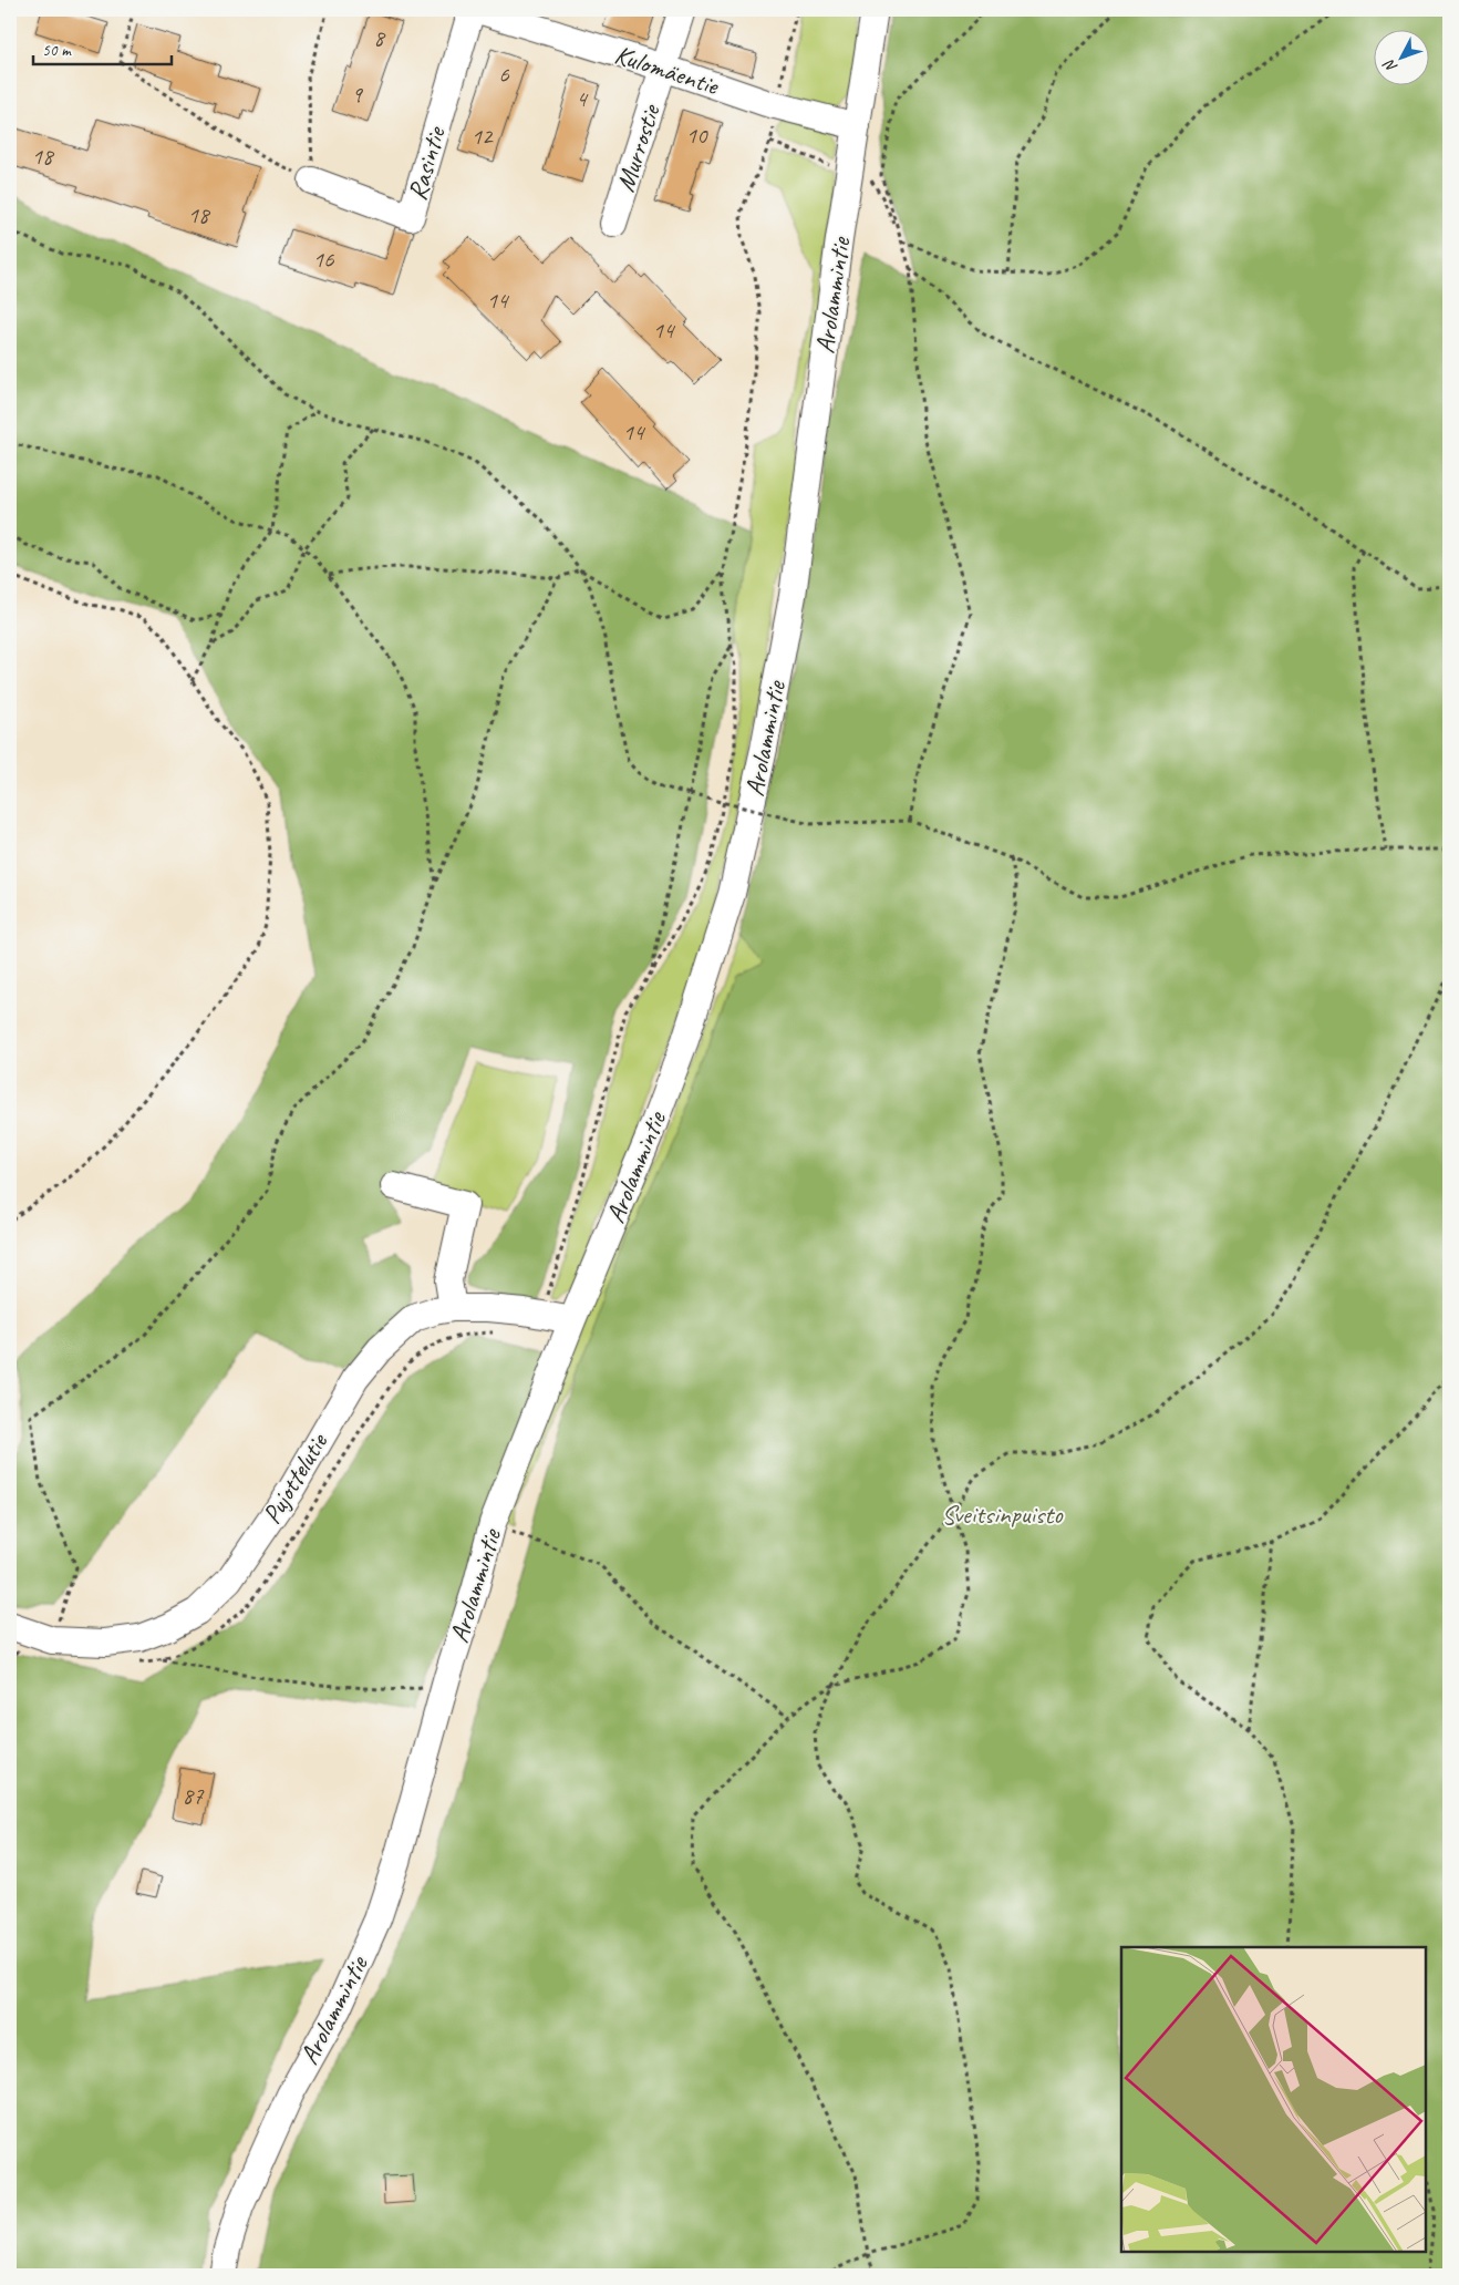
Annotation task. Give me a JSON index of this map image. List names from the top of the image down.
{
  "streets": {
    "street": [
      "Kulomäentie",
      "Murrostie",
      "Rasintie",
      "Arolammintie",
      "Pujottelutie"
    ]
  },
  "crossings": [
    ["Kulomäentie", "Murrostie"],
    ["Kulomäentie", "Arolammintie"],
    ["Arolammintie", "Pujottelutie"]
  ],
  "parks": ["Sveitsinpuisto"],
  "house_numbers": [
    "8",
    "6",
    "9",
    "4",
    "10",
    "12",
    "18",
    "18",
    "16",
    "14",
    "14",
    "14",
    "87"
  ],
  "scale_bar": "50 m",
  "north": "bottom left"
}
